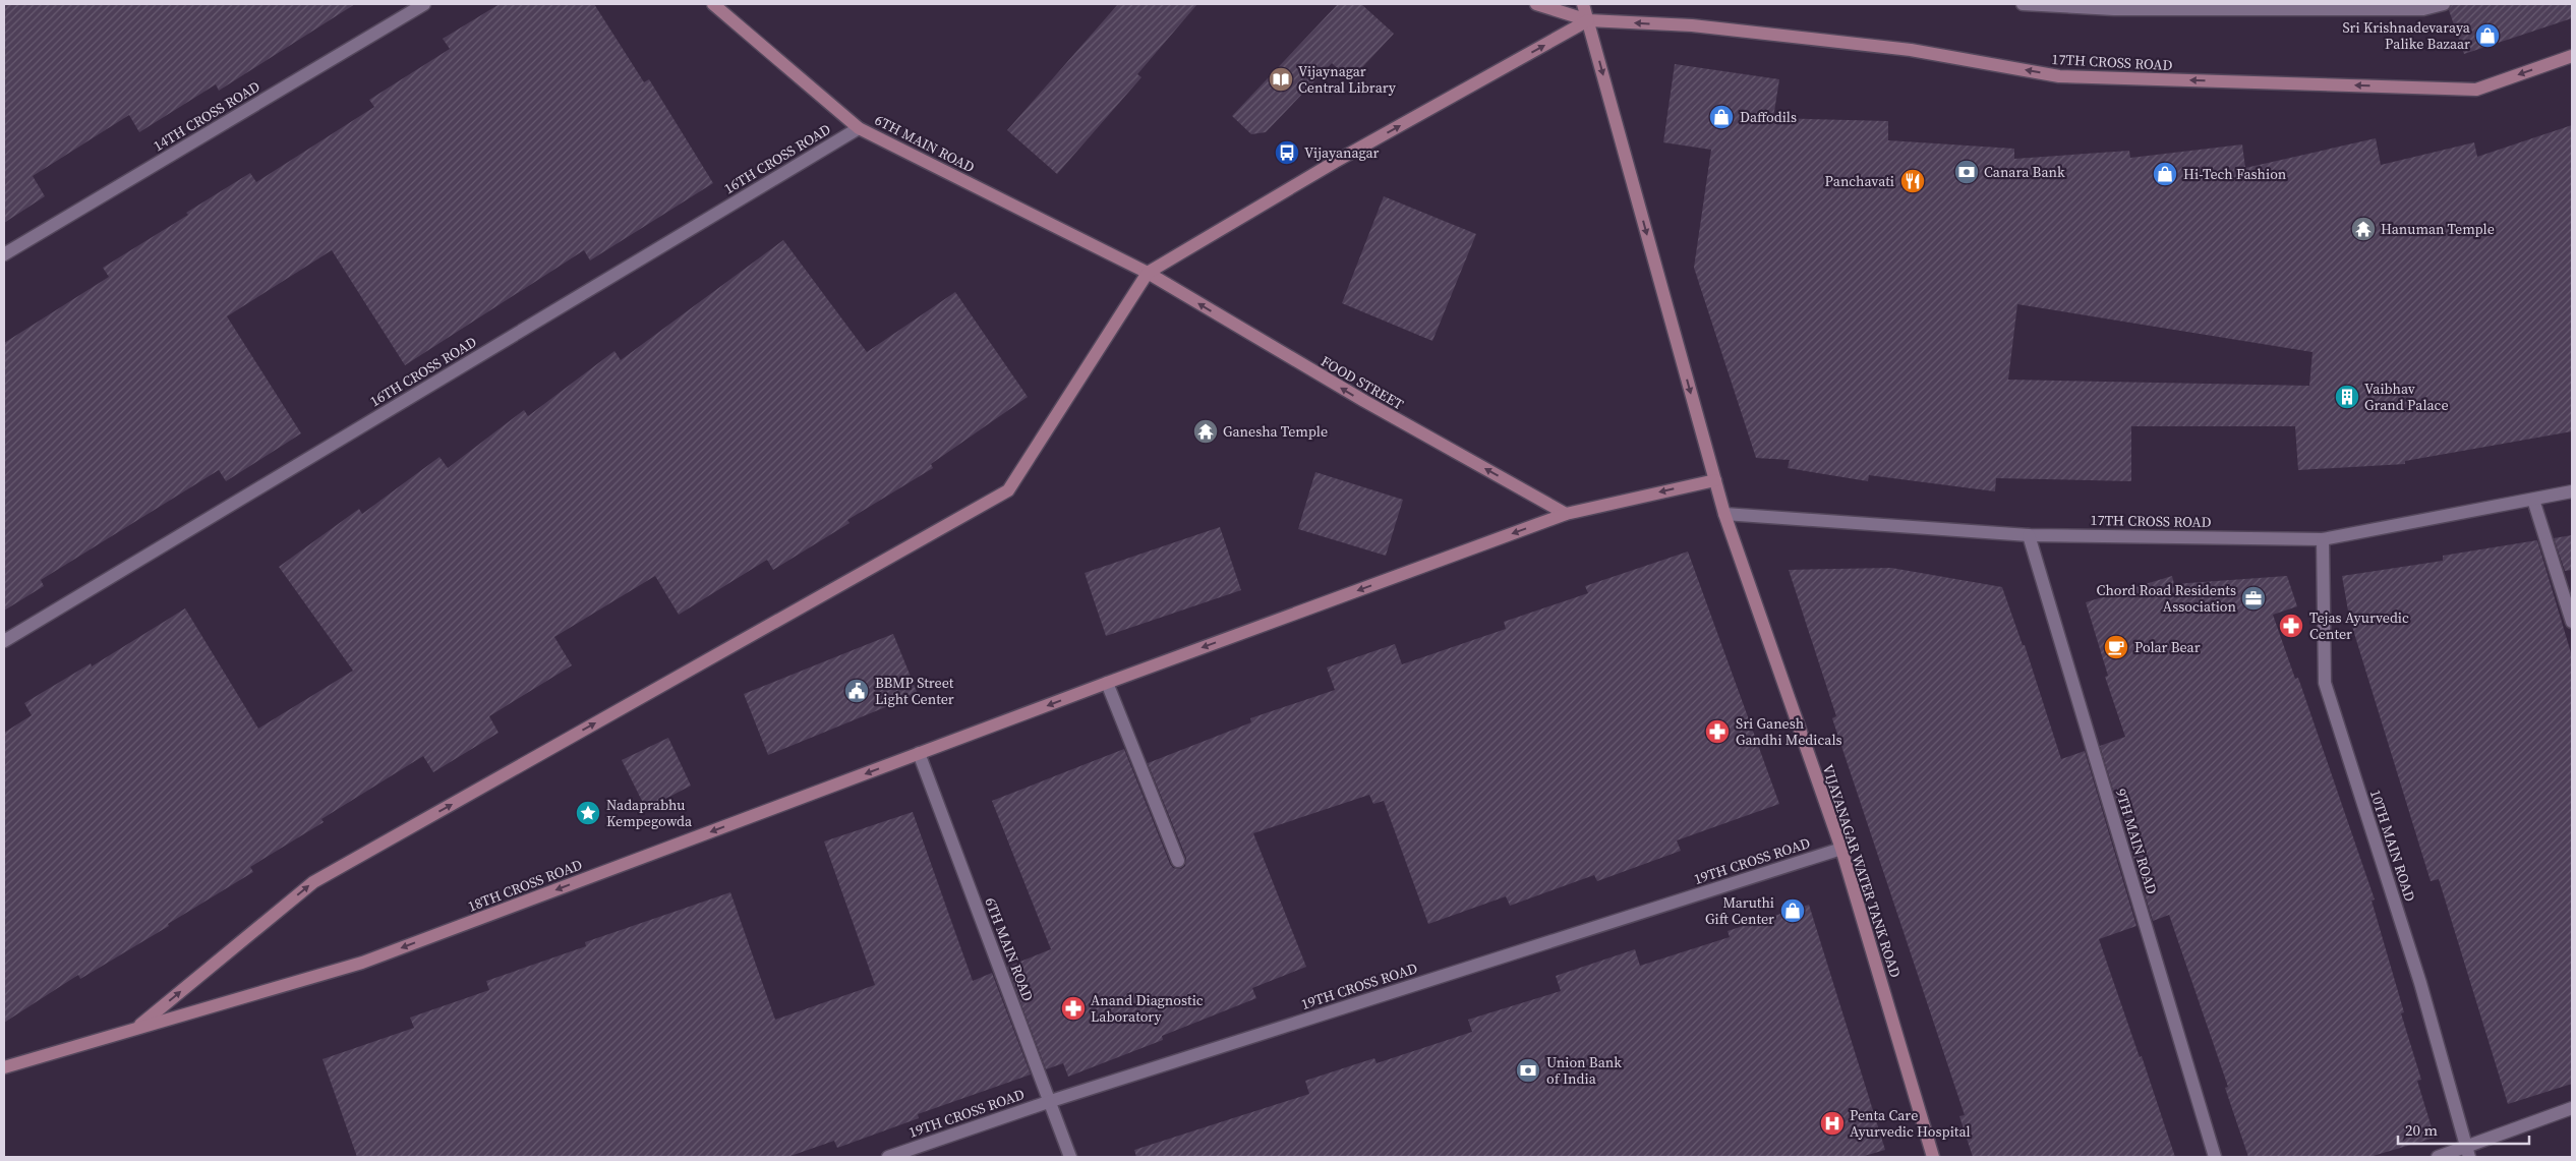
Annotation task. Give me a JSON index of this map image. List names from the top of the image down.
{
  "streets": {
    "main road": [
      "17TH CROSS ROAD",
      "6TH MAIN ROAD",
      "FOOD STREET",
      "VIJAYANAGAR WATER TANK ROAD",
      "18TH CROSS ROAD"
    ],
    "street": [
      "14TH CROSS ROAD",
      "16TH CROSS ROAD",
      "9TH MAIN ROAD",
      "10TH MAIN ROAD",
      "19TH CROSS ROAD"
    ]
  },
  "crossings": [
    ["17TH CROSS ROAD", "9TH MAIN ROAD"],
    ["17TH CROSS ROAD", "10TH MAIN ROAD"],
    ["17TH CROSS ROAD", "VIJAYANAGAR WATER TANK ROAD"],
    ["6TH MAIN ROAD", "16TH CROSS ROAD"],
    ["6TH MAIN ROAD", "FOOD STREET"],
    ["6TH MAIN ROAD", "19TH CROSS ROAD"],
    ["6TH MAIN ROAD", "18TH CROSS ROAD"],
    ["FOOD STREET", "18TH CROSS ROAD"],
    ["19TH CROSS ROAD", "VIJAYANAGAR WATER TANK ROAD"],
    ["VIJAYANAGAR WATER TANK ROAD", "18TH CROSS ROAD"]
  ],
  "one_way": [
    "17TH CROSS ROAD",
    "FOOD STREET",
    "VIJAYANAGAR WATER TANK ROAD",
    "18TH CROSS ROAD"
  ],
  "places": {
    "shop": [
      "Sri Krishnadevaraya Palike Bazaar",
      "Daffodils",
      "Hi-Tech Fashion",
      "Maruthi Gift Center"
    ],
    "library": ["Vijaynagar Central Library"],
    "bus stop": ["Vijayanagar"],
    "bank": ["Canara Bank", "Union Bank of India"],
    "restaurant": ["Panchavati"],
    "temple": ["Hanuman Temple", "Ganesha Temple"],
    "building": ["Vaibhav Grand Palace"],
    "office": ["Chord Road Residents Association"],
    "pharmacy": ["Tejas Ayurvedic Center", "Sri Ganesh Gandhi Medicals", "Anand Diagnostic Laboratory"],
    "cafe": ["Polar Bear"],
    "public building": ["BBMP Street Light Center"],
    "place": ["Nadaprabhu Kempegowda"],
    "hospital": ["Penta Care Ayurvedic Hospital"]
  },
  "scale_bar": "20 m"
}
